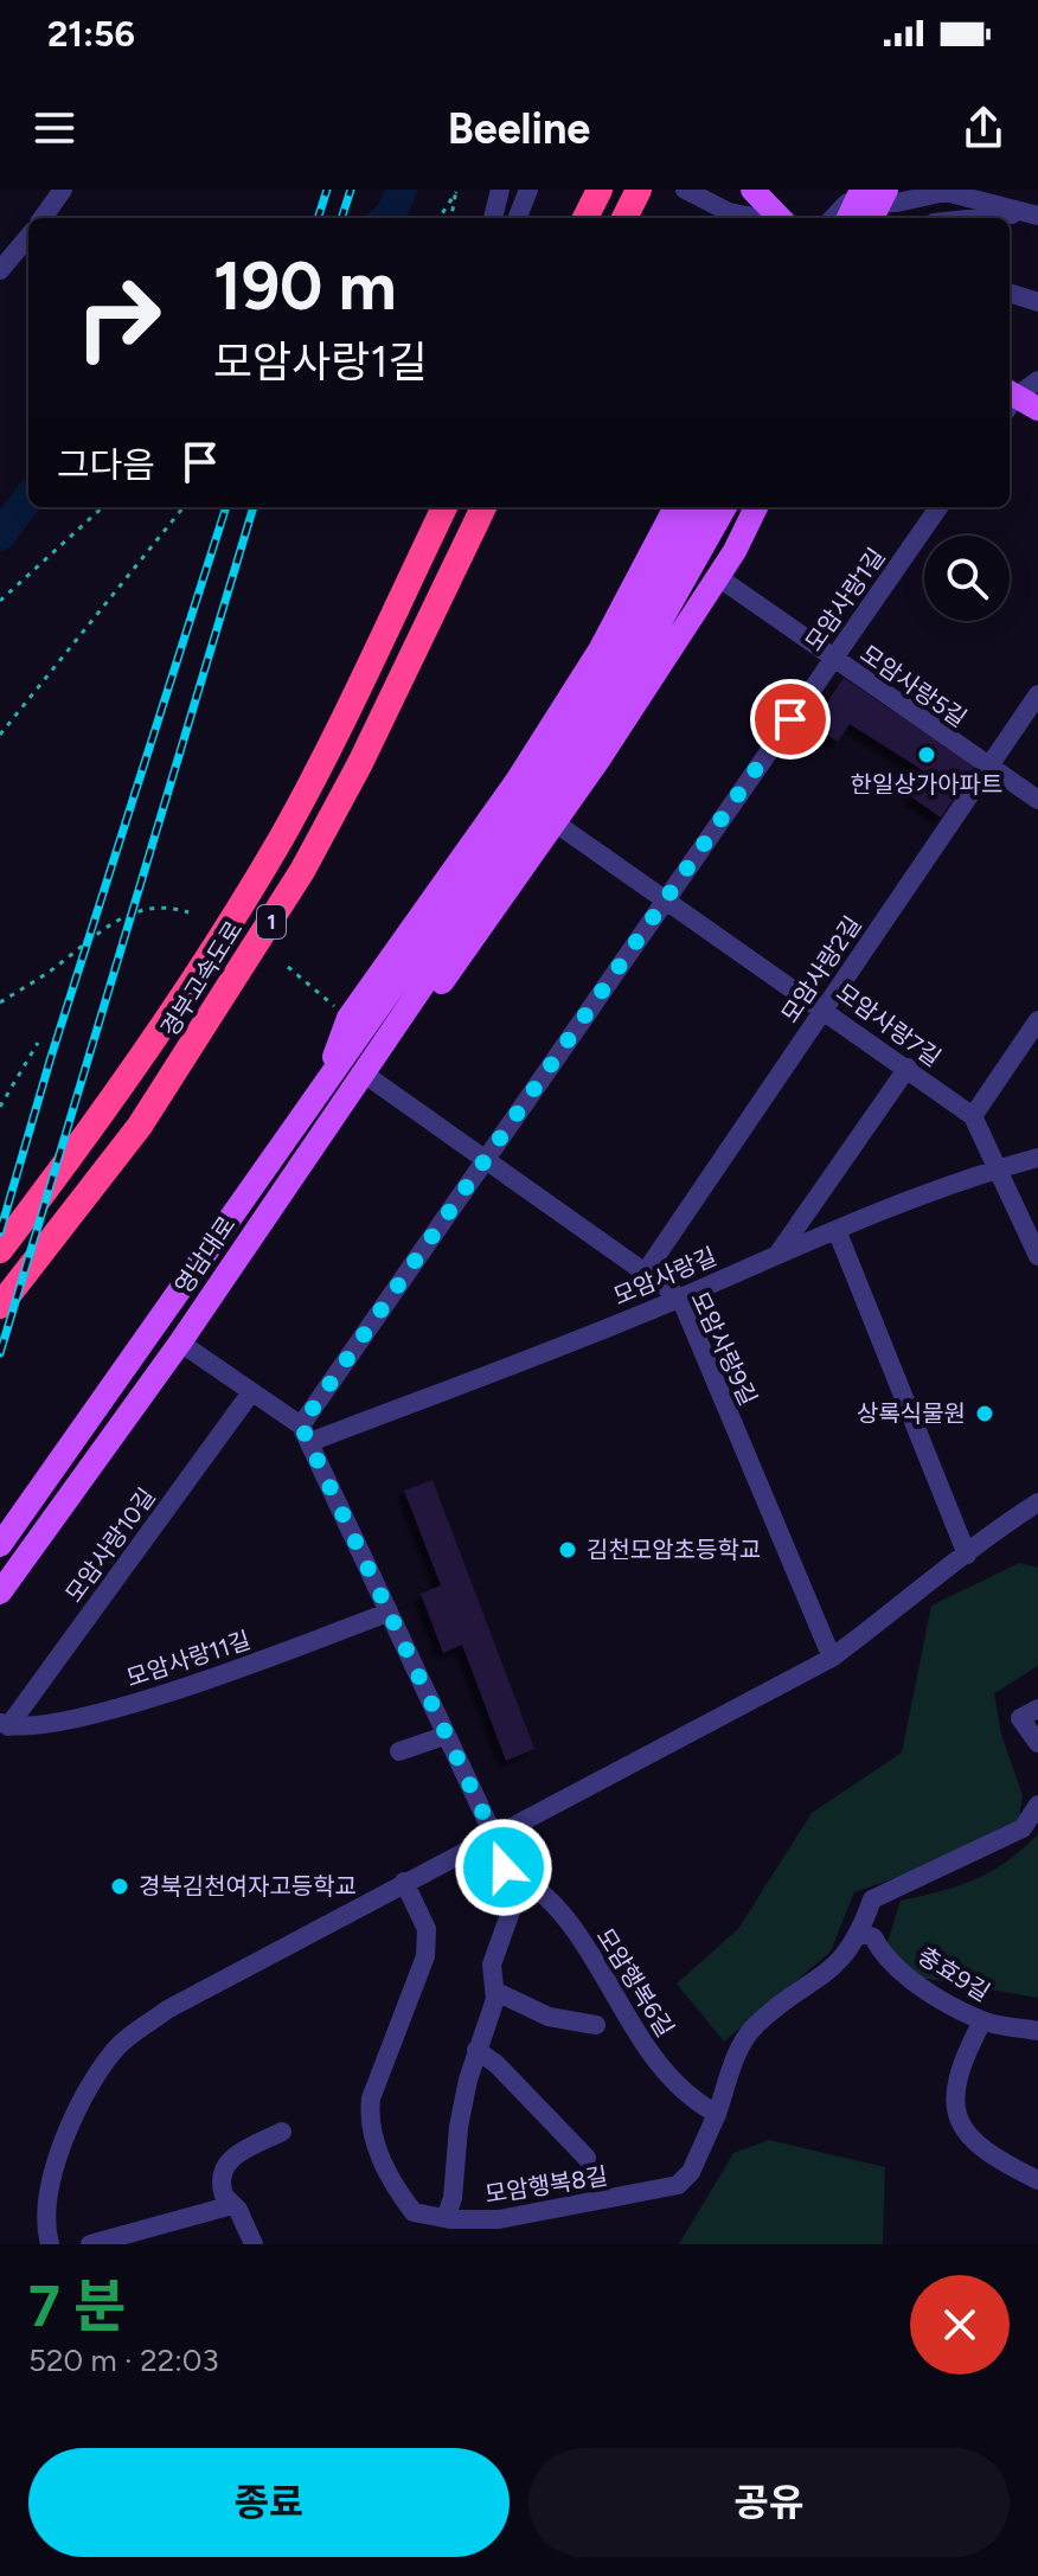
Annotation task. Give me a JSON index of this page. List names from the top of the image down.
{
  "streets": {
    "highway": ["1", "경부고속도로"],
    "main road": ["영남대로"],
    "street": [
      "모암사랑1길",
      "모암사랑5길",
      "모암사랑2길",
      "모암사랑7길",
      "모암사랑길",
      "모암사랑9길",
      "모암사랑10길",
      "모암사랑11길",
      "충효9길",
      "모암행복6길",
      "모암행복8길"
    ]
  },
  "crossings": [
    ["모암사랑1길", "모암사랑5길"],
    ["모암사랑1길", "모암사랑7길"],
    ["모암사랑1길", "모암사랑길"],
    ["모암사랑1길", "모암사랑9길"],
    ["모암사랑5길", "모암사랑2길"],
    ["모암사랑2길", "모암사랑7길"],
    ["모암사랑2길", "모암사랑9길"],
    ["모암사랑7길", "모암사랑길"],
    ["모암사랑길", "모암사랑9길"],
    ["모암사랑10길", "모암사랑11길"],
    ["모암행복6길", "모암행복8길"]
  ],
  "places": [
    "한일상가아파트",
    "상록식물원",
    "김천모암초등학교",
    "경북김천여자고등학교"
  ],
  "page": {
    "status": "21:56",
    "header": "Beeline",
    "turn": ["190 m", "모암사랑1길"],
    "then": "그다음",
    "heading": ["7 분", "520 m · 22:03"],
    "buttons": ["종료", "공유"]
  }
}
